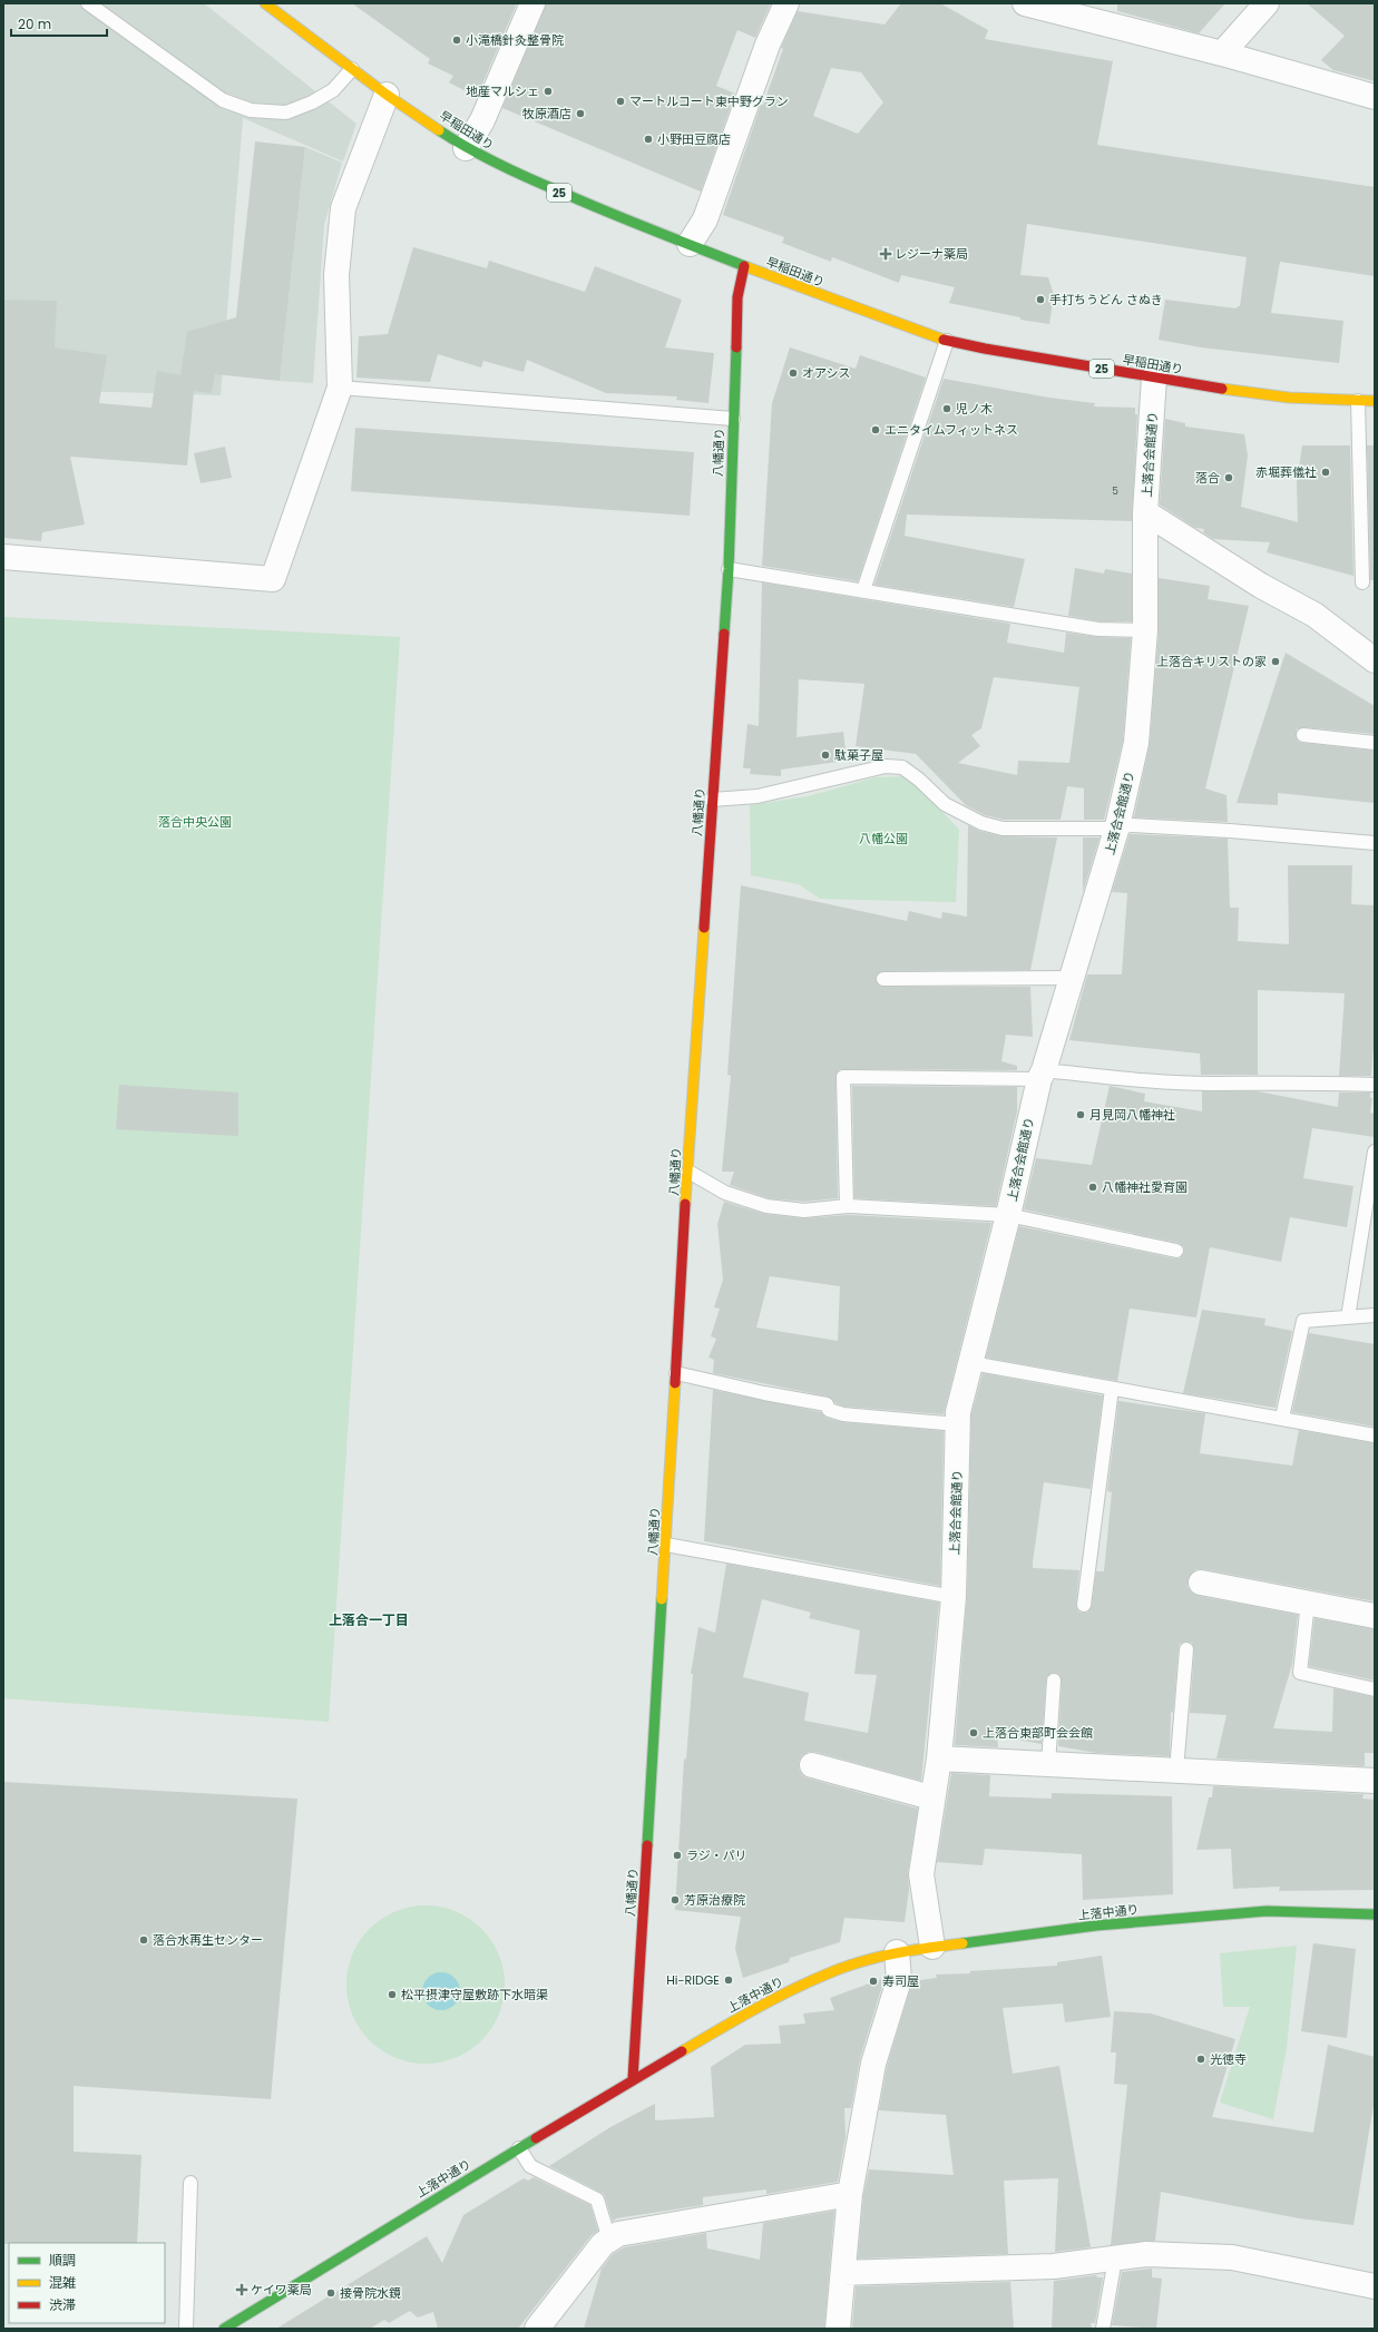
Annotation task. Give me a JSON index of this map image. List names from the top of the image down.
{
  "streets": {
    "street": [
      "早稲田通り",
      "25",
      "八幡通り",
      "上落合会館通り",
      "上落中通り"
    ]
  },
  "crossings": [
    ["早稲田通り", "八幡通り"],
    ["早稲田通り", "上落合会館通り"],
    ["八幡通り", "上落中通り"],
    ["上落合会館通り", "上落中通り"]
  ],
  "districts": ["上落合一丁目"],
  "parks": ["落合中央公園", "八幡公園"],
  "places": {
    "other": [
      "小滝橋針灸整骨院",
      "地産マルシェ",
      "マートルコート東中野グラン",
      "牧原酒店",
      "小野田豆腐店",
      "手打ちうどん さぬき",
      "オアシス",
      "児ノ木",
      "エニタイムフィットネス",
      "赤堀葬儀社",
      "落合",
      "上落合キリストの家",
      "駄菓子屋",
      "月見岡八幡神社",
      "八幡神社愛育園",
      "上落合東部町会会館",
      "ラジ・パリ",
      "芳原治療院",
      "落合水再生センター",
      "Hi-RIDGE",
      "寿司屋",
      "松平摂津守屋敷跡下水暗渠",
      "光徳寺",
      "接骨院水鏡"
    ],
    "health": ["レジーナ薬局", "ケイワ薬局"]
  },
  "house_numbers": ["5"],
  "legend": ["順調", "混雑", "渋滞"],
  "scale_bar": "20 m"
}
